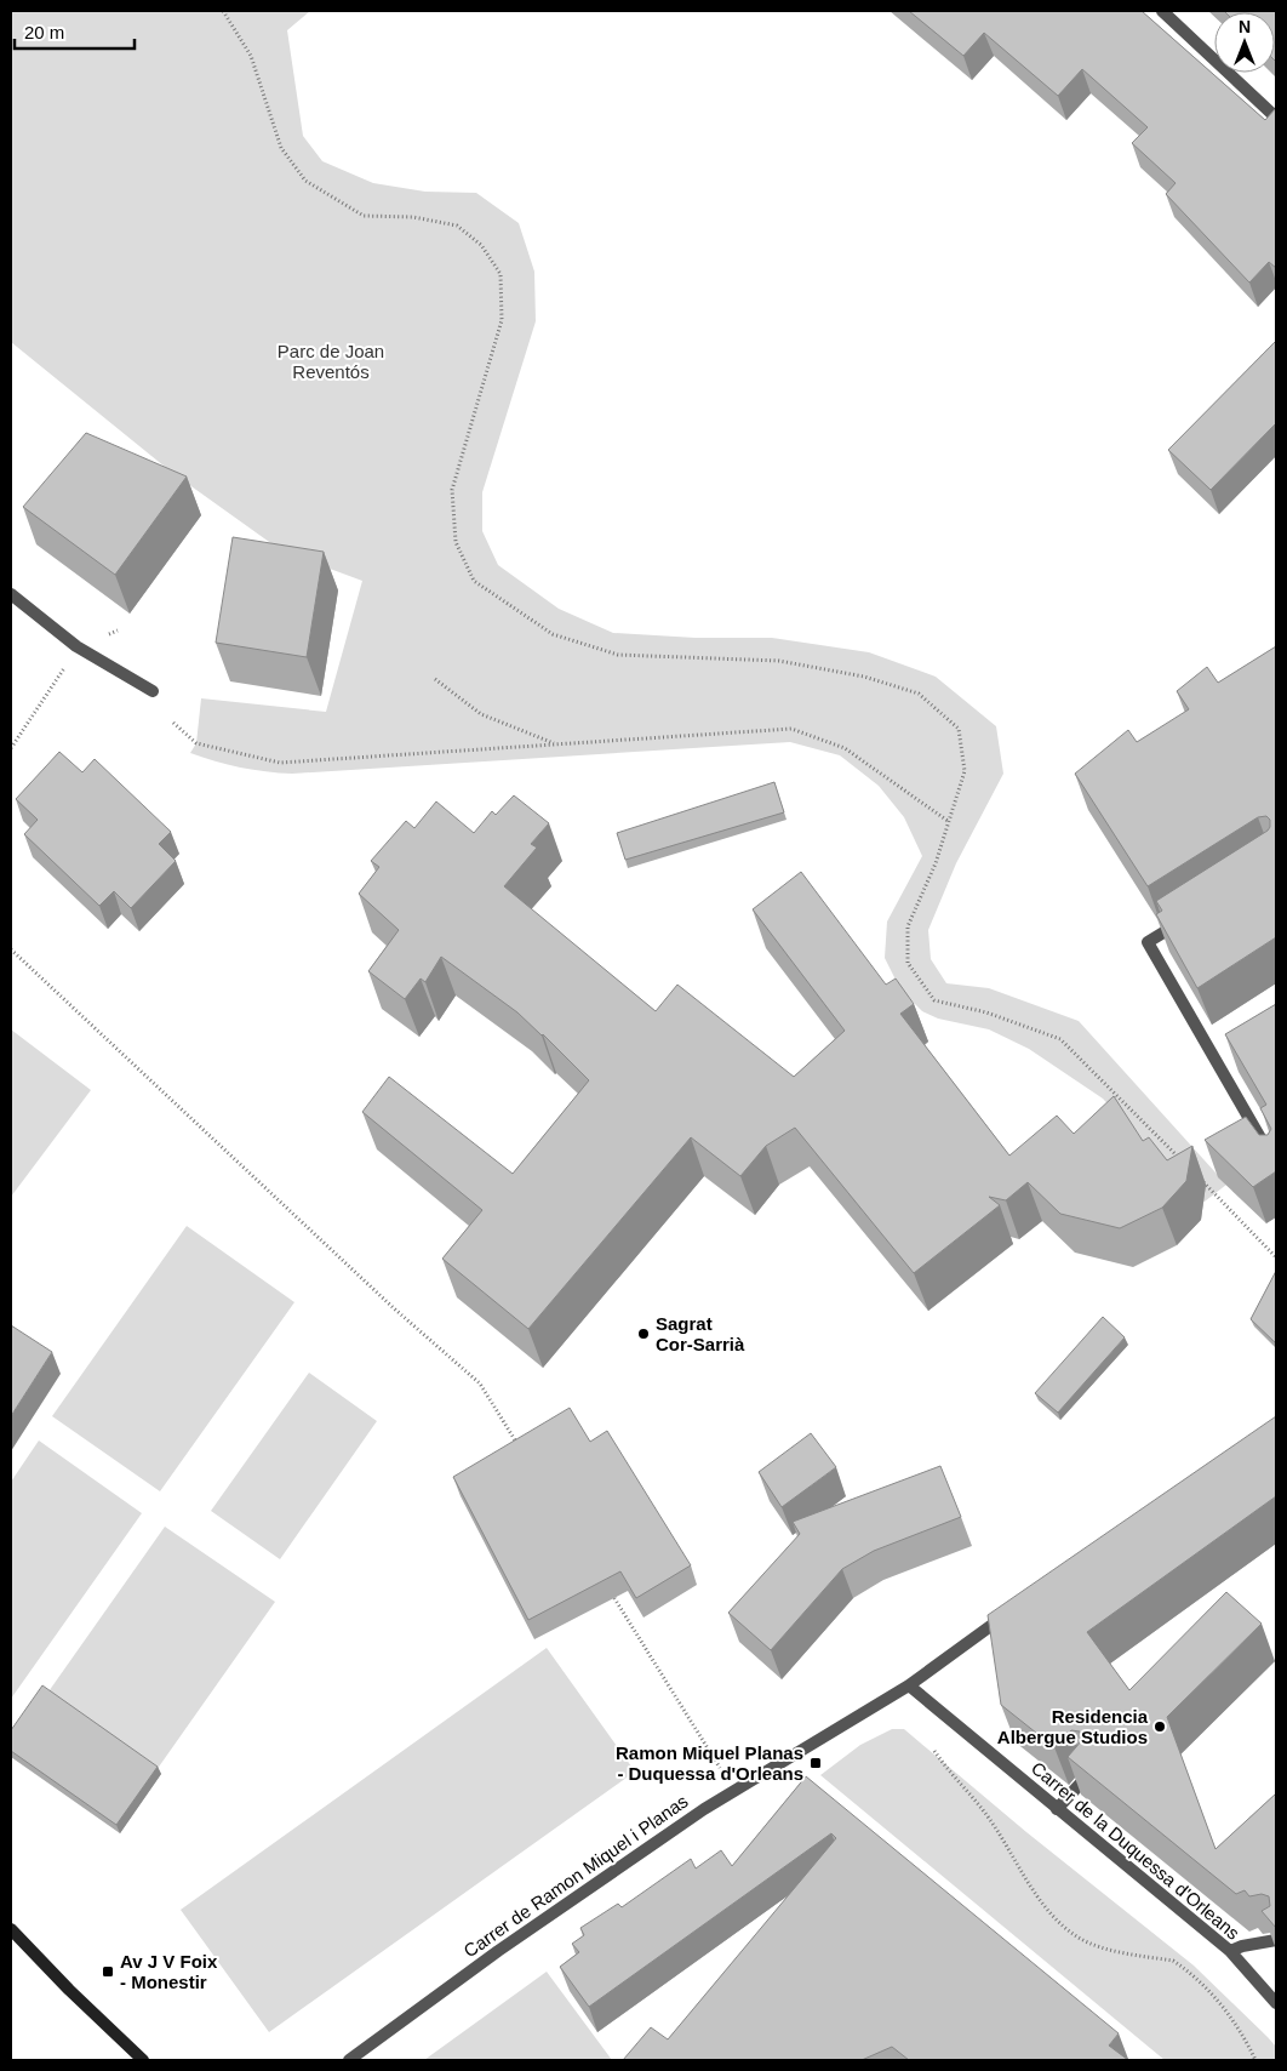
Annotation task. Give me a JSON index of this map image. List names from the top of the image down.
{
  "streets": {
    "street": ["Carrer de la Duquessa d'Orleans", "Carrer de Ramon Miquel i Planas"]
  },
  "crossings": [
    ["Carrer de la Duquessa d'Orleans", "Carrer de Ramon Miquel i Planas"]
  ],
  "parks": ["Parc de Joan Reventós"],
  "places": {
    "other": ["Sagrat Cor-Sarrià", "Residencia Albergue Studios"],
    "transit": ["Ramon Miquel Planas - Duquessa d'Orleans", "Av J V Foix - Monestir"]
  },
  "scale_bar": "20 m",
  "north": "top"
}
